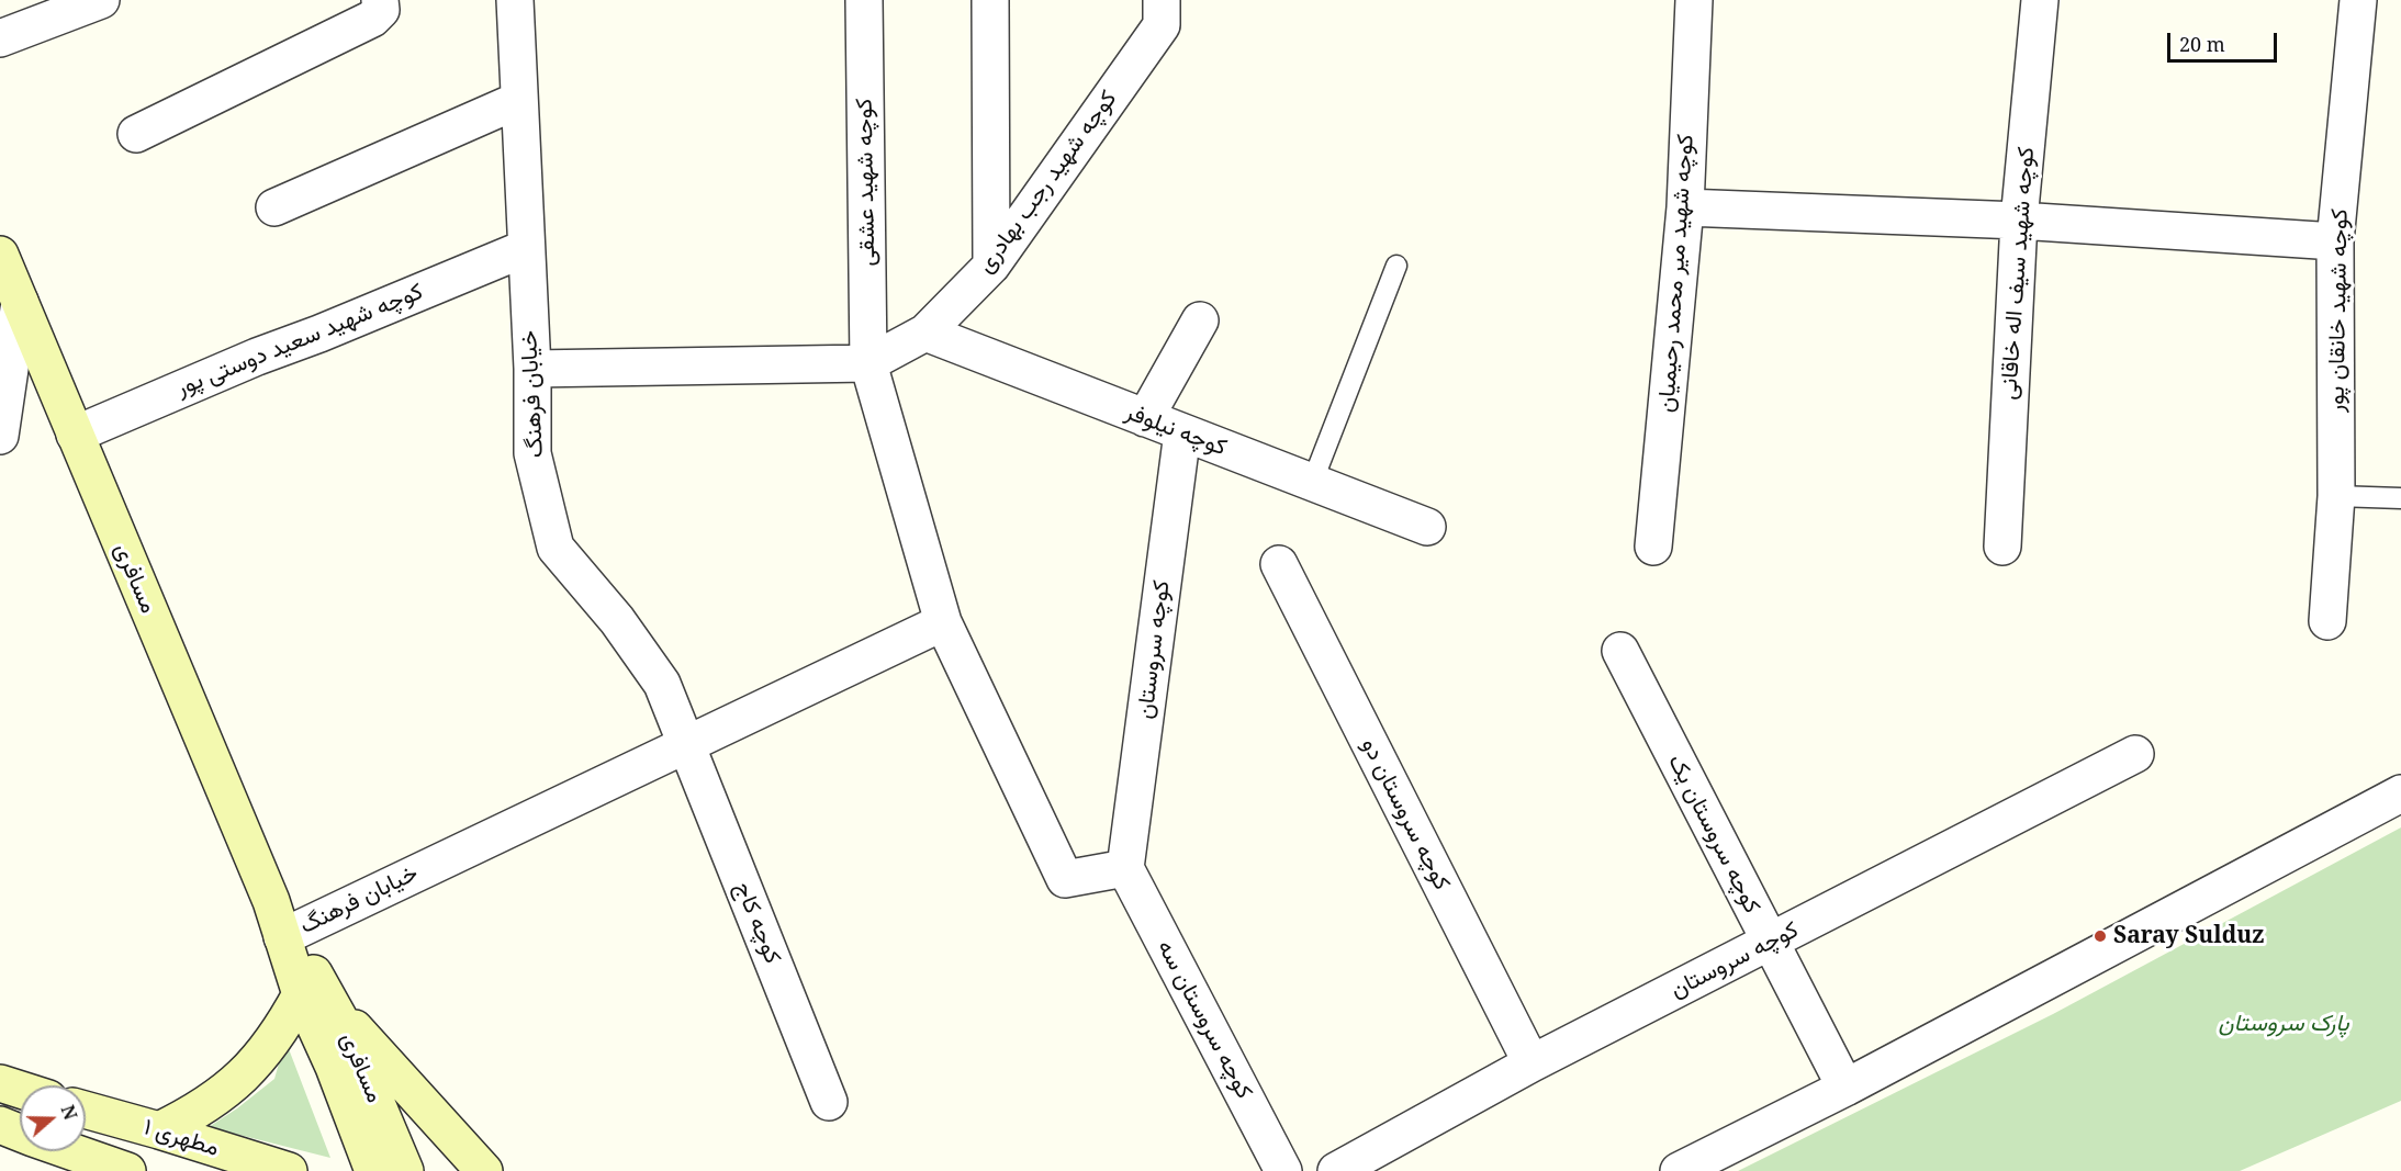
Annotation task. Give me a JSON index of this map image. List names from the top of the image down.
{
  "streets": {
    "main road": ["مسافری", "مطهری ۱"],
    "street": [
      "کوچه شهید عشقی",
      "کوچه شهید رجب بهادری",
      "کوچه شهید میر محمد رحیمیان",
      "کوچه شهید سیف اله خاقانی",
      "کوچه شهید خانقان پور",
      "کوچه شهید سعید دوستی پور",
      "خیابان فرهنگ",
      "کوچه نیلوفر",
      "کوچه سروستان",
      "کوچه سروستان دو",
      "کوچه سروستان یک",
      "کوچه کاج",
      "کوچه سروستان سه"
    ]
  },
  "crossings": [
    ["کوچه شهید عشقی", "کوچه شهید رجب بهادری"],
    ["کوچه شهید عشقی", "خیابان فرهنگ"],
    ["کوچه شهید عشقی", "کوچه سروستان"],
    ["کوچه شهید عشقی", "کوچه سروستان سه"],
    ["کوچه شهید رجب بهادری", "کوچه نیلوفر"],
    ["کوچه شهید سعید دوستی پور", "خیابان فرهنگ"],
    ["کوچه شهید سعید دوستی پور", "مسافری"],
    ["خیابان فرهنگ", "مسافری"],
    ["خیابان فرهنگ", "کوچه کاج"],
    ["کوچه نیلوفر", "کوچه سروستان"],
    ["کوچه سروستان", "کوچه سروستان دو"],
    ["کوچه سروستان", "کوچه سروستان یک"],
    ["کوچه سروستان", "کوچه سروستان سه"]
  ],
  "parks": ["پارک سروستان"],
  "places": ["Saray Sulduz"],
  "scale_bar": "20 m",
  "north": "right"
}
